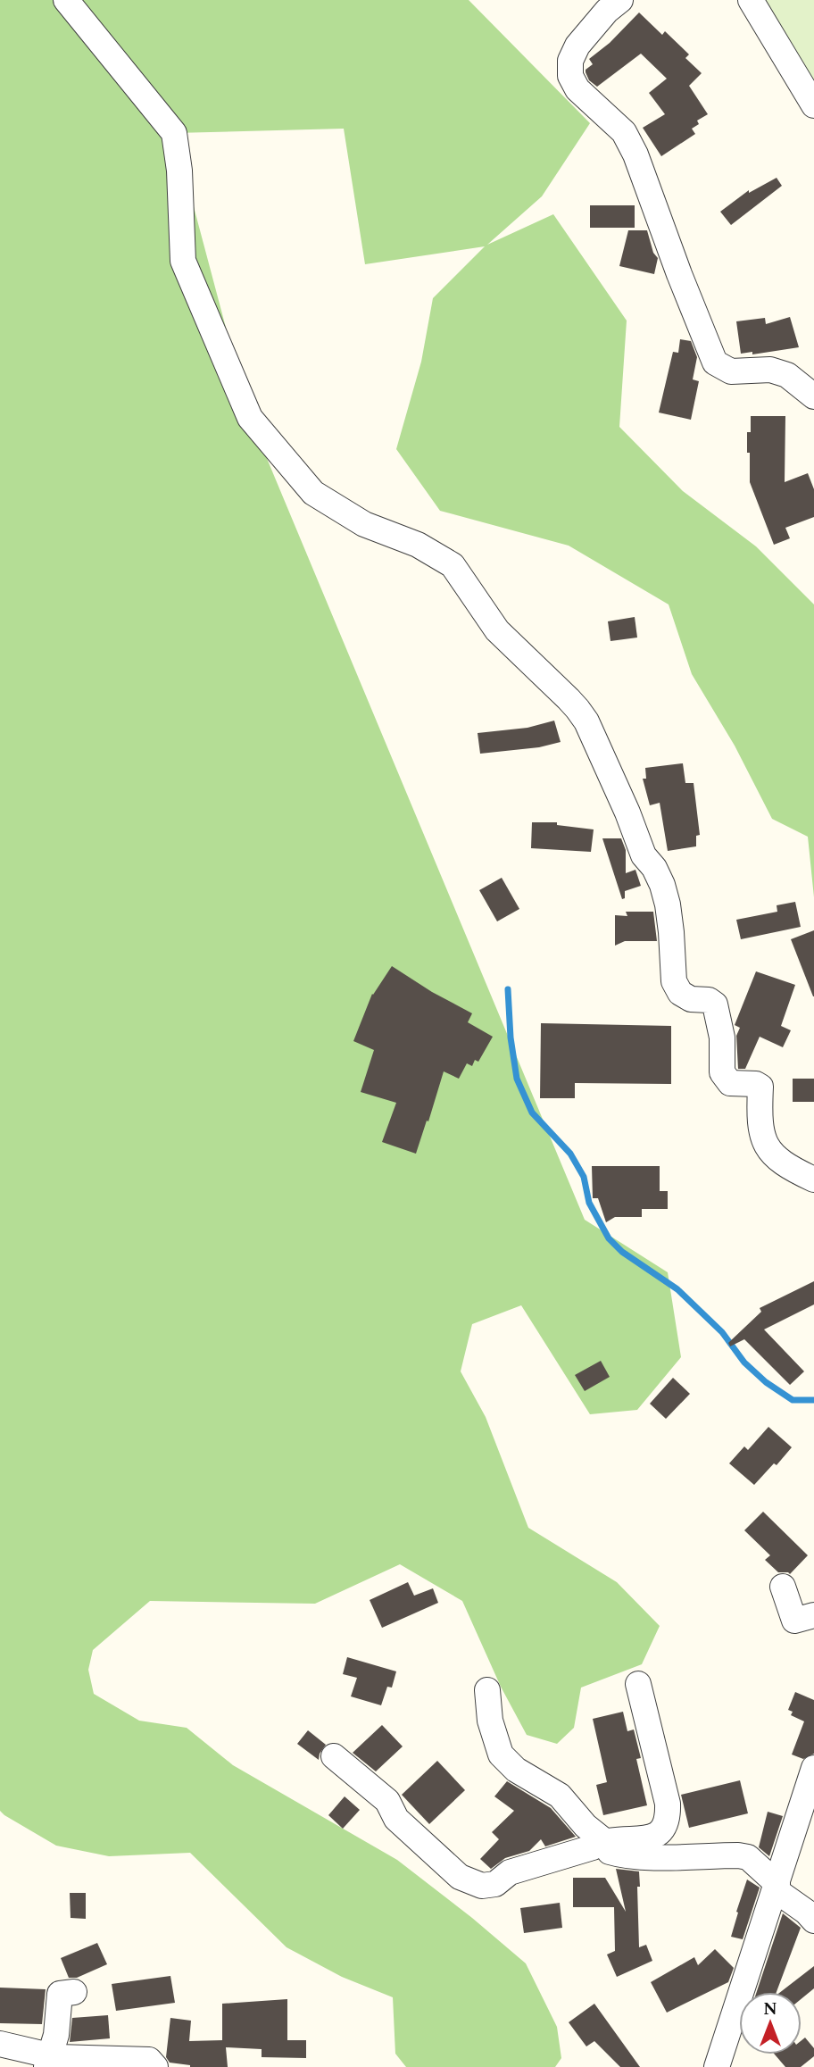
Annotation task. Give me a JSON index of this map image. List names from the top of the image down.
{
  "north": "top"
}
